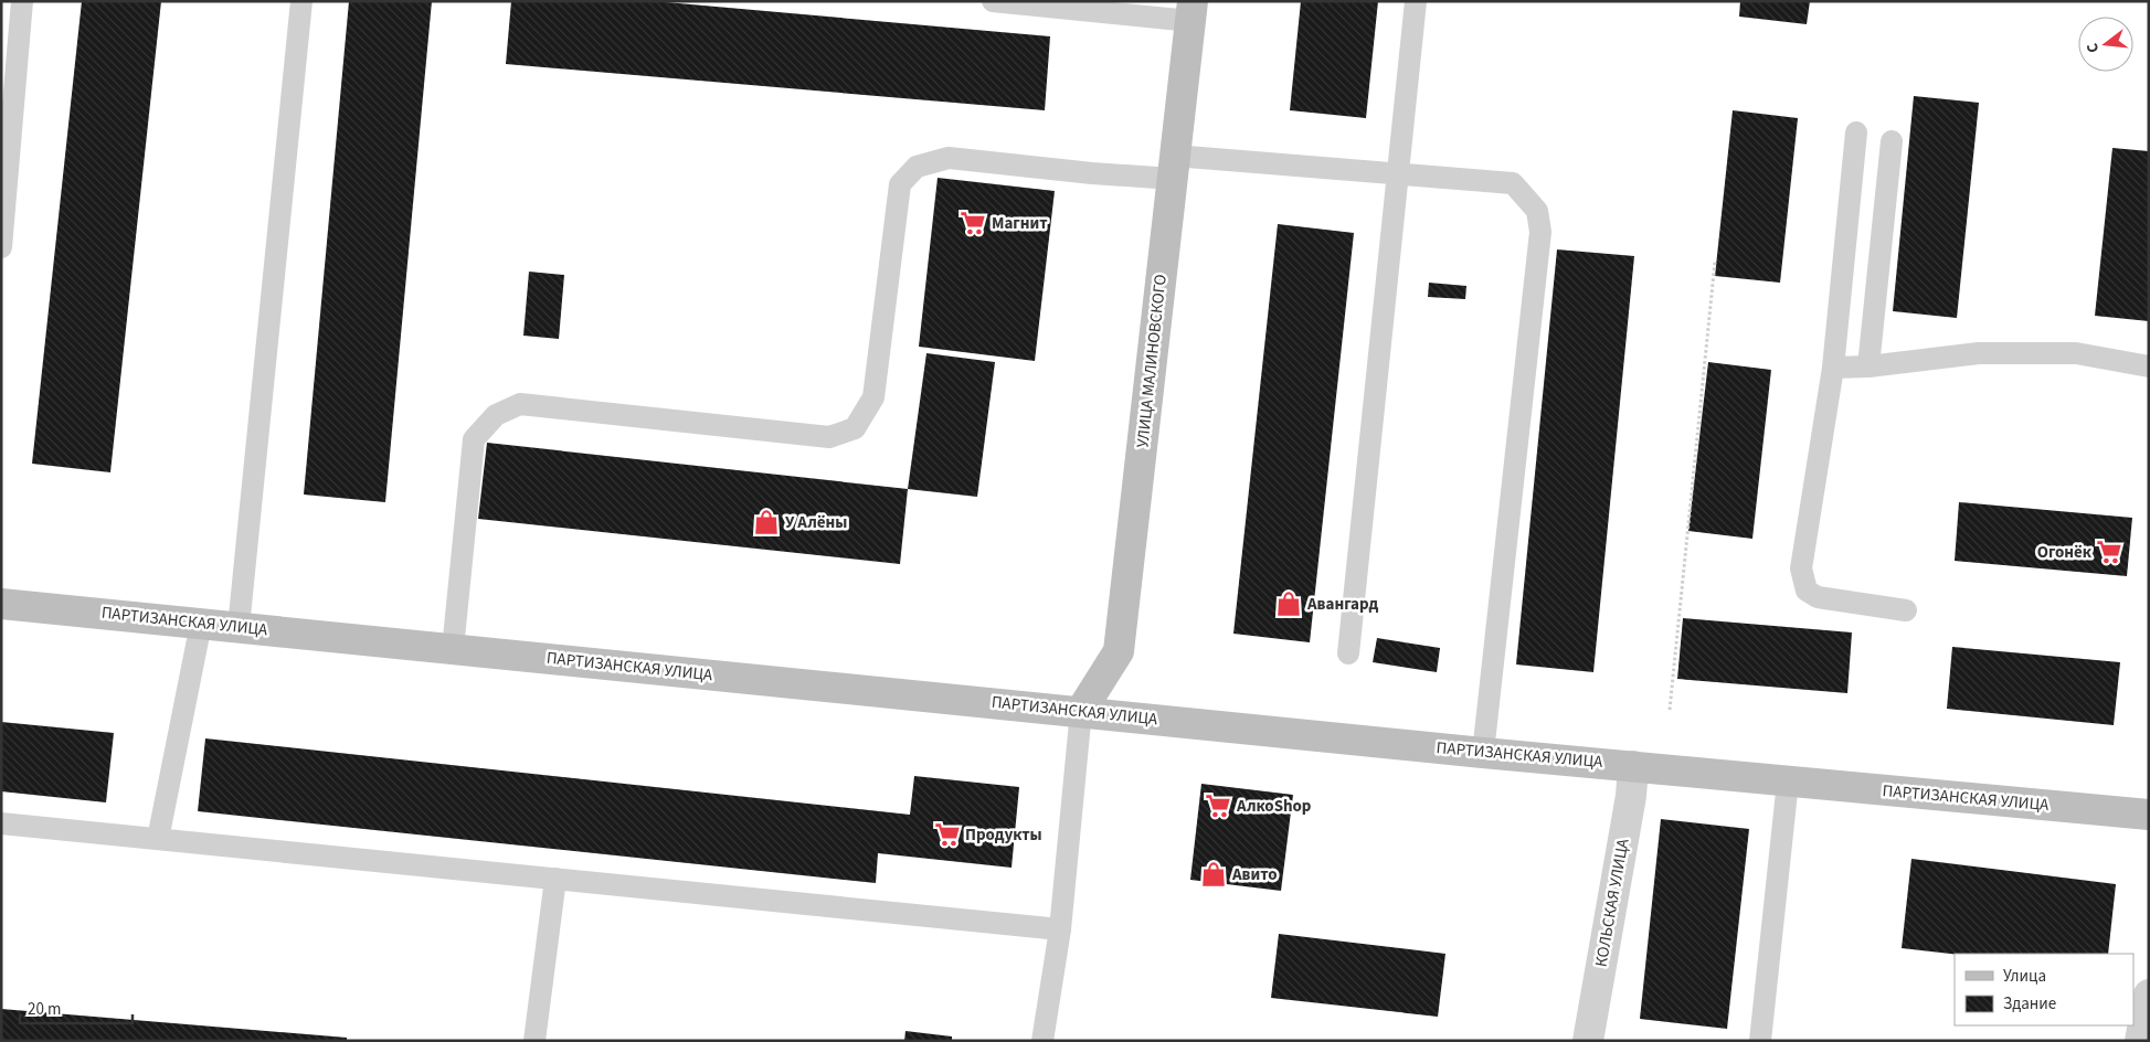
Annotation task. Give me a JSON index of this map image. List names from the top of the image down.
{
  "streets": {
    "street": ["УЛИЦА МАЛИНОВСКОГО", "ПАРТИЗАНСКАЯ УЛИЦА", "КОЛЬСКАЯ УЛИЦА"]
  },
  "crossings": [
    ["УЛИЦА МАЛИНОВСКОГО", "ПАРТИЗАНСКАЯ УЛИЦА"],
    ["ПАРТИЗАНСКАЯ УЛИЦА", "КОЛЬСКАЯ УЛИЦА"]
  ],
  "places": {
    "supermarket": [
      "Магнит",
      "Огонёк",
      "АлкоShop",
      "Продукты"
    ],
    "shop": ["У Алёны", "Авангард", "Авито"]
  },
  "legend": ["Улица", "Здание"],
  "scale_bar": "20 m",
  "north": "left"
}
